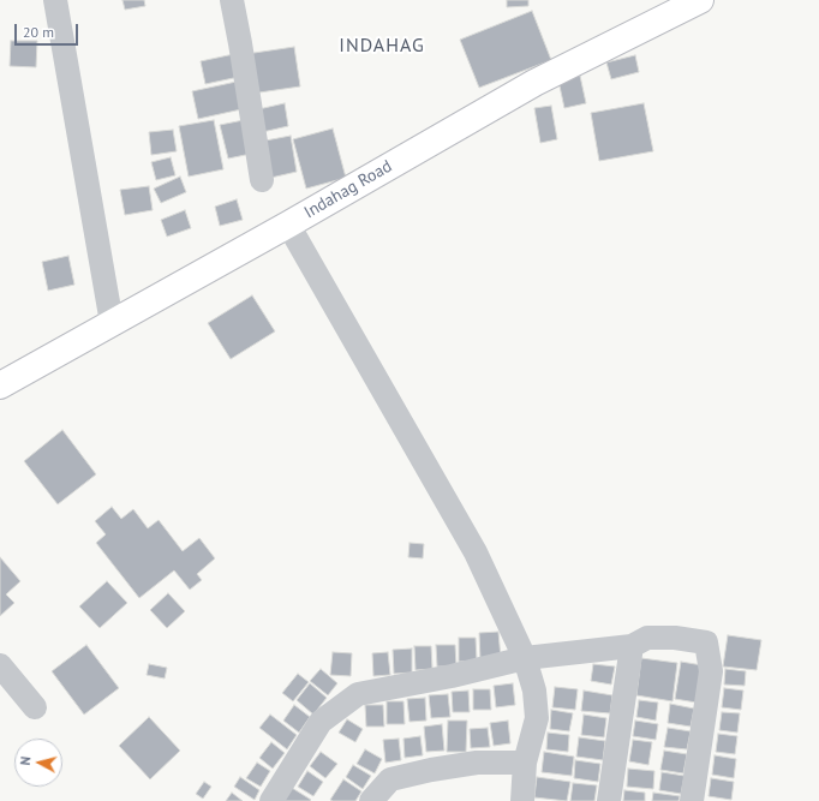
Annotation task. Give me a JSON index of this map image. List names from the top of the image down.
{
  "streets": {
    "main road": ["Indahag Road"]
  },
  "districts": ["INDAHAG"],
  "scale_bar": "20 m",
  "north": "left"
}
